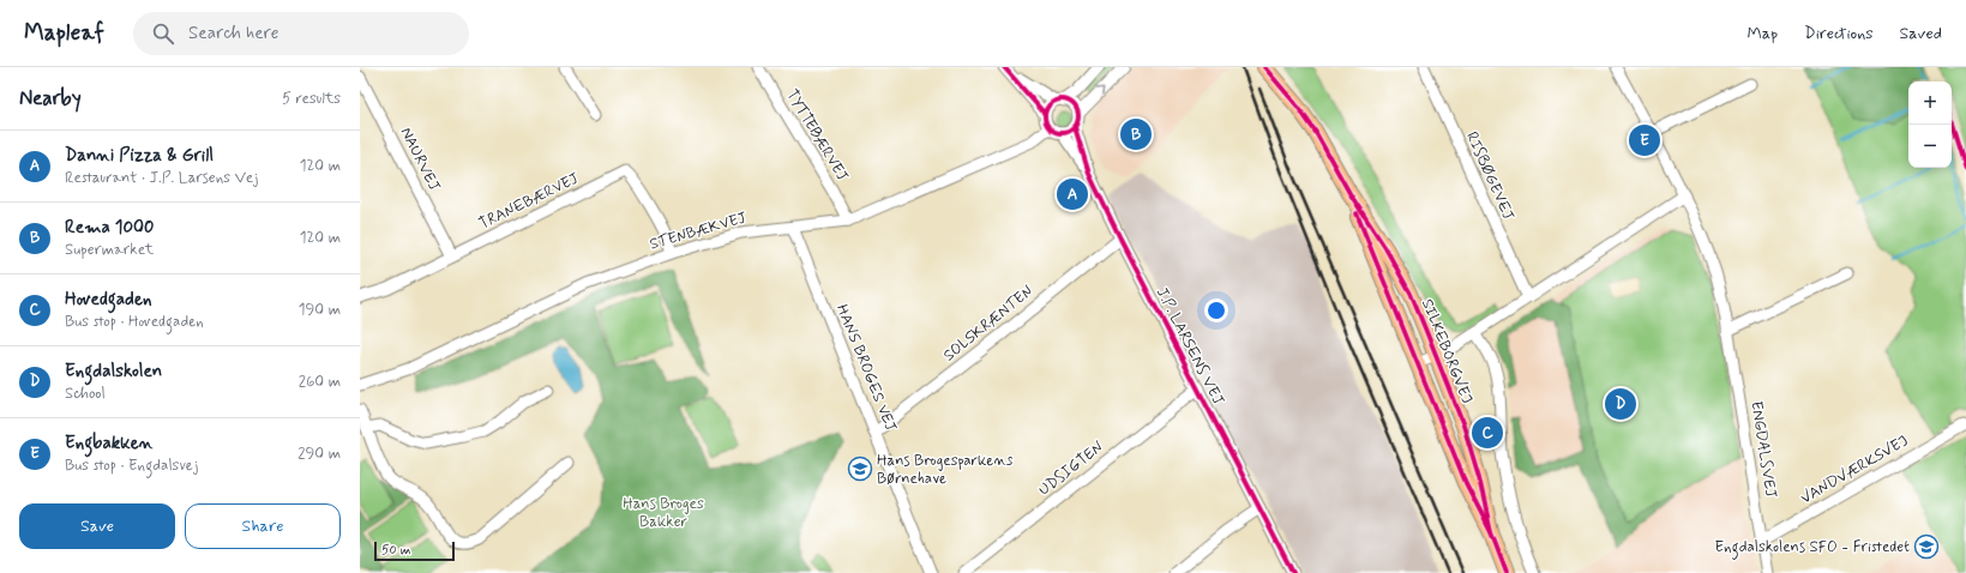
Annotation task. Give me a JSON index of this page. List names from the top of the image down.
{
  "streets": {
    "main road": ["SILKEBORGVEJ"],
    "street": [
      "TYTTEBÆRVEJ",
      "NAURVEJ",
      "RISBØGEVEJ",
      "TRANEBÆRVEJ",
      "STENBÆKVEJ",
      "SOLSKRÆNTEN",
      "J.P. LARSENS VEJ",
      "HANS BROGES VEJ",
      "ENGDALSVEJ",
      "UDSIGTEN",
      "VANDVÆRKSVEJ"
    ]
  },
  "crossings": [
    ["TYTTEBÆRVEJ", "STENBÆKVEJ"],
    ["NAURVEJ", "TRANEBÆRVEJ"],
    ["TRANEBÆRVEJ", "STENBÆKVEJ"],
    ["STENBÆKVEJ", "J.P. LARSENS VEJ"],
    ["STENBÆKVEJ", "HANS BROGES VEJ"],
    ["SOLSKRÆNTEN", "J.P. LARSENS VEJ"],
    ["SOLSKRÆNTEN", "HANS BROGES VEJ"],
    ["J.P. LARSENS VEJ", "UDSIGTEN"],
    ["ENGDALSVEJ", "VANDVÆRKSVEJ"]
  ],
  "parks": ["Hans Broges Bakker"],
  "places": {
    "school or university": ["Hans Brogesparkens Børnehave", "Engdalskolens SFO - Fristedet"]
  },
  "scale_bar": "50 m",
  "page": {
    "header": "Mapleaf",
    "search": "Search here",
    "nav": ["Map", "Directions", "Saved"],
    "heading": ["Nearby", "5 results"],
    "map_buttons": ["+", "−"],
    "pins": [
      "B",
      "E",
      "A",
      "D",
      "C"
    ],
    "list": [
      {
        "mark": "A",
        "name": "Danni Pizza & Grill",
        "note": "Restaurant · J.P. Larsens Vej",
        "value": "120 m"
      },
      {
        "mark": "B",
        "name": "Rema 1000",
        "note": "Supermarket",
        "value": "120 m"
      },
      {
        "mark": "C",
        "name": "Hovedgaden",
        "note": "Bus stop · Hovedgaden",
        "value": "190 m"
      },
      {
        "mark": "D",
        "name": "Engdalskolen",
        "note": "School",
        "value": "260 m"
      },
      {
        "mark": "E",
        "name": "Engbakken",
        "note": "Bus stop · Engdalsvej",
        "value": "290 m"
      }
    ],
    "buttons": ["Save", "Share"],
    "scale": "50 m"
  }
}
